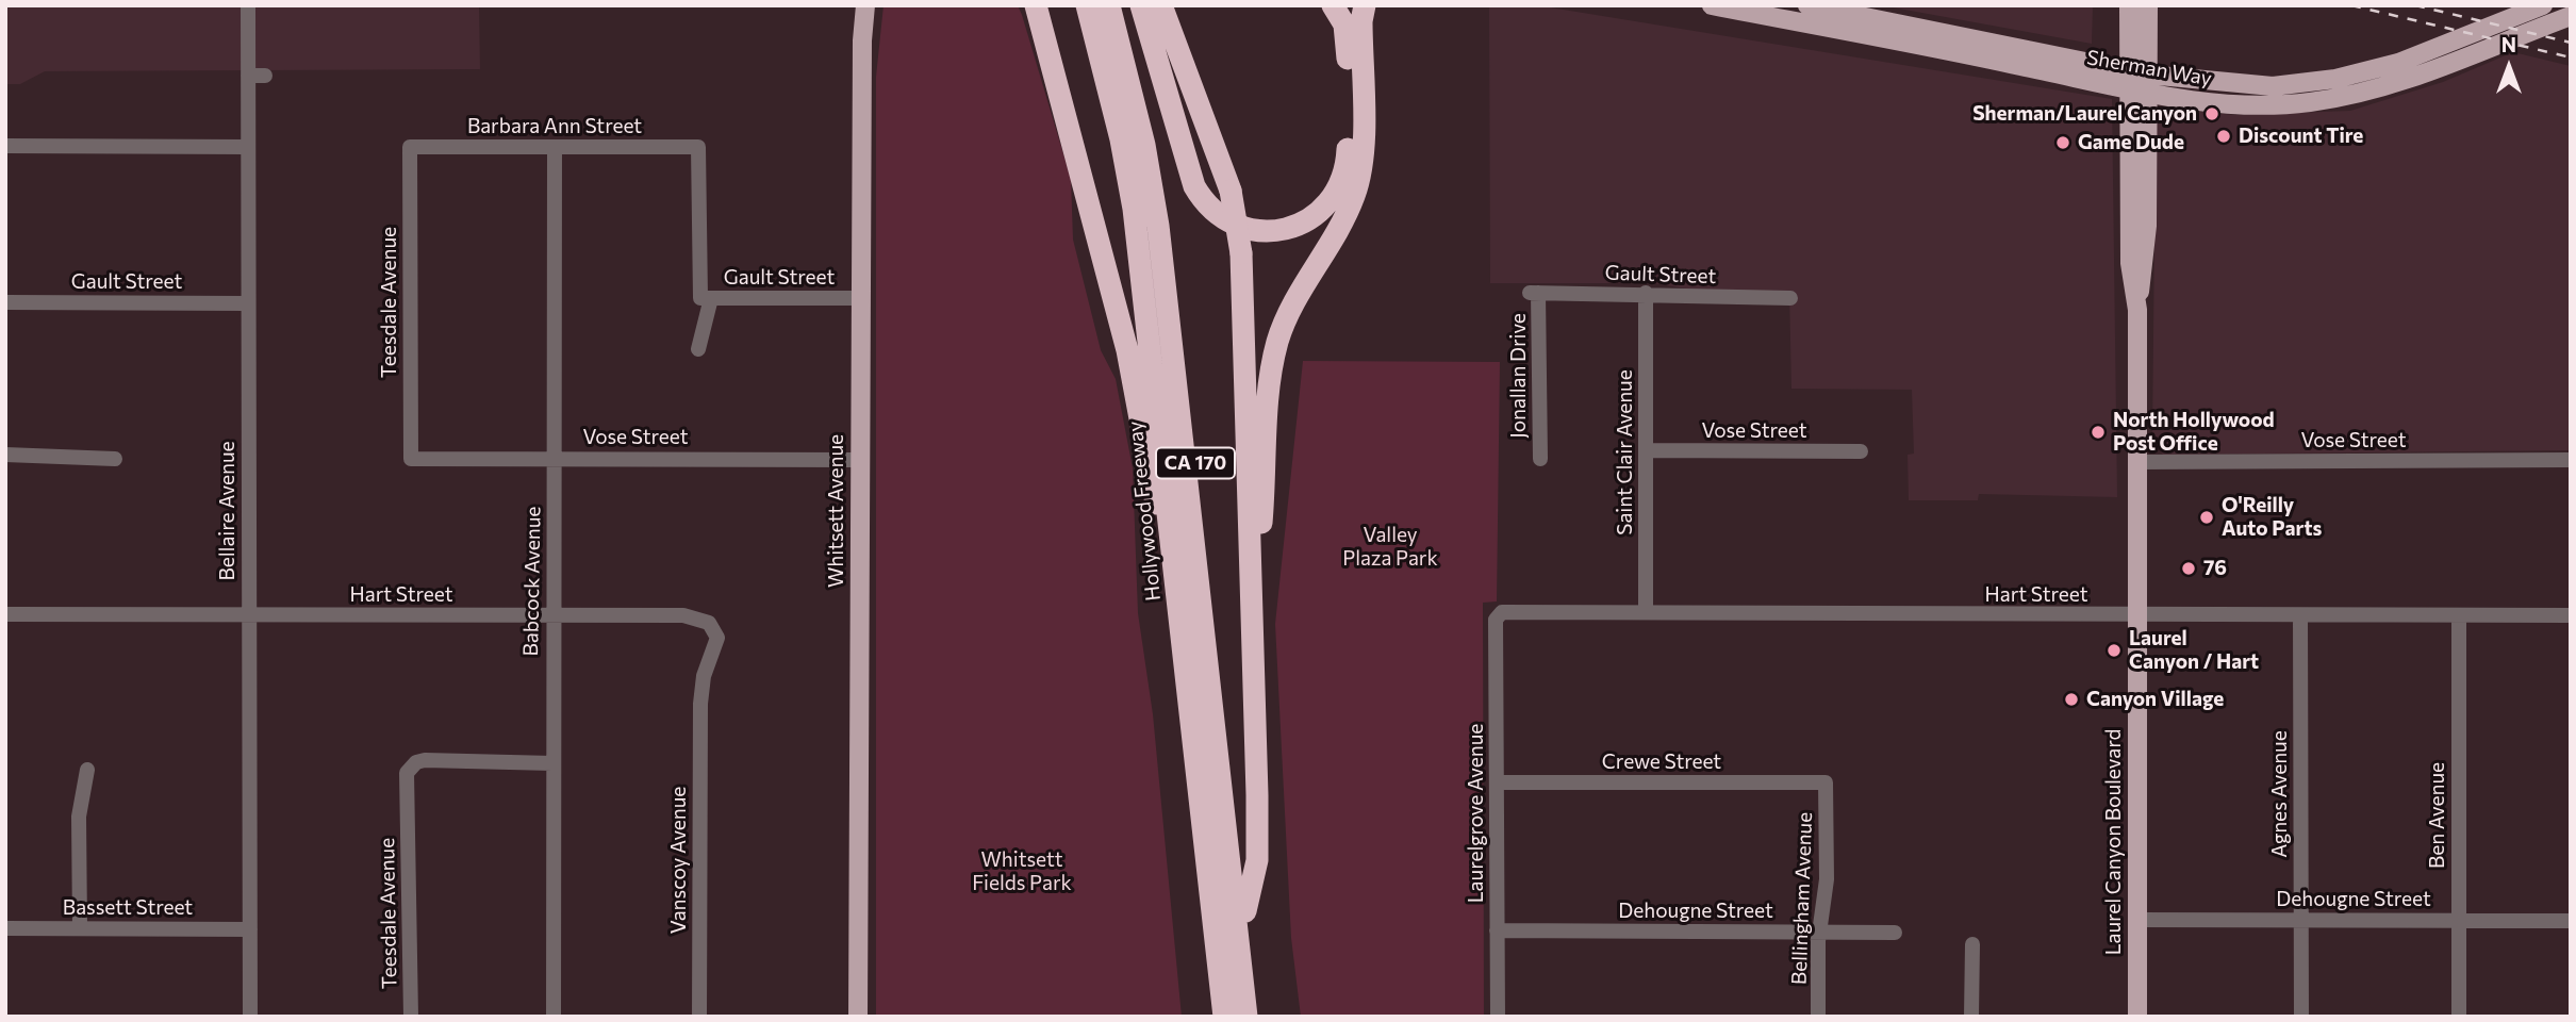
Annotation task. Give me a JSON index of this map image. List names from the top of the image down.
{
  "streets": {
    "highway": ["CA 170", "Hollywood Freeway"],
    "main road": ["Sherman Way", "Whitsett Avenue", "Laurel Canyon Boulevard"],
    "street": [
      "Barbara Ann Street",
      "Gault Street",
      "Teesdale Avenue",
      "Jonallan Drive",
      "Vose Street",
      "Saint Clair Avenue",
      "Bellaire Avenue",
      "Babcock Avenue",
      "Hart Street",
      "Crewe Street",
      "Agnes Avenue",
      "Laurelgrove Avenue",
      "Ben Avenue",
      "Vanscoy Avenue",
      "Bellingham Avenue",
      "Dehougne Street",
      "Bassett Street"
    ]
  },
  "crossings": [
    ["Sherman Way", "Laurel Canyon Boulevard"],
    ["Barbara Ann Street", "Gault Street"],
    ["Barbara Ann Street", "Teesdale Avenue"],
    ["Barbara Ann Street", "Babcock Avenue"],
    ["Gault Street", "Jonallan Drive"],
    ["Gault Street", "Saint Clair Avenue"],
    ["Gault Street", "Bellaire Avenue"],
    ["Gault Street", "Whitsett Avenue"],
    ["Teesdale Avenue", "Vose Street"],
    ["Teesdale Avenue", "Babcock Avenue"],
    ["Vose Street", "Saint Clair Avenue"],
    ["Vose Street", "Whitsett Avenue"],
    ["Vose Street", "Babcock Avenue"],
    ["Vose Street", "Laurel Canyon Boulevard"],
    ["Saint Clair Avenue", "Hart Street"],
    ["Bellaire Avenue", "Hart Street"],
    ["Bellaire Avenue", "Bassett Street"],
    ["Babcock Avenue", "Hart Street"],
    ["Hart Street", "Agnes Avenue"],
    ["Hart Street", "Laurelgrove Avenue"],
    ["Hart Street", "Ben Avenue"],
    ["Hart Street", "Laurel Canyon Boulevard"],
    ["Hart Street", "Vanscoy Avenue"],
    ["Crewe Street", "Laurelgrove Avenue"],
    ["Crewe Street", "Bellingham Avenue"],
    ["Agnes Avenue", "Dehougne Street"],
    ["Laurelgrove Avenue", "Dehougne Street"],
    ["Ben Avenue", "Dehougne Street"],
    ["Laurel Canyon Boulevard", "Dehougne Street"],
    ["Bellingham Avenue", "Dehougne Street"]
  ],
  "parks": ["Valley Plaza Park", "Whitsett Fields Park"],
  "places": [
    "Sherman/Laurel Canyon",
    "Discount Tire",
    "Game Dude",
    "North Hollywood Post Office",
    "O'Reilly Auto Parts",
    "76",
    "Laurel Canyon / Hart",
    "Canyon Village"
  ],
  "north": "top"
}
